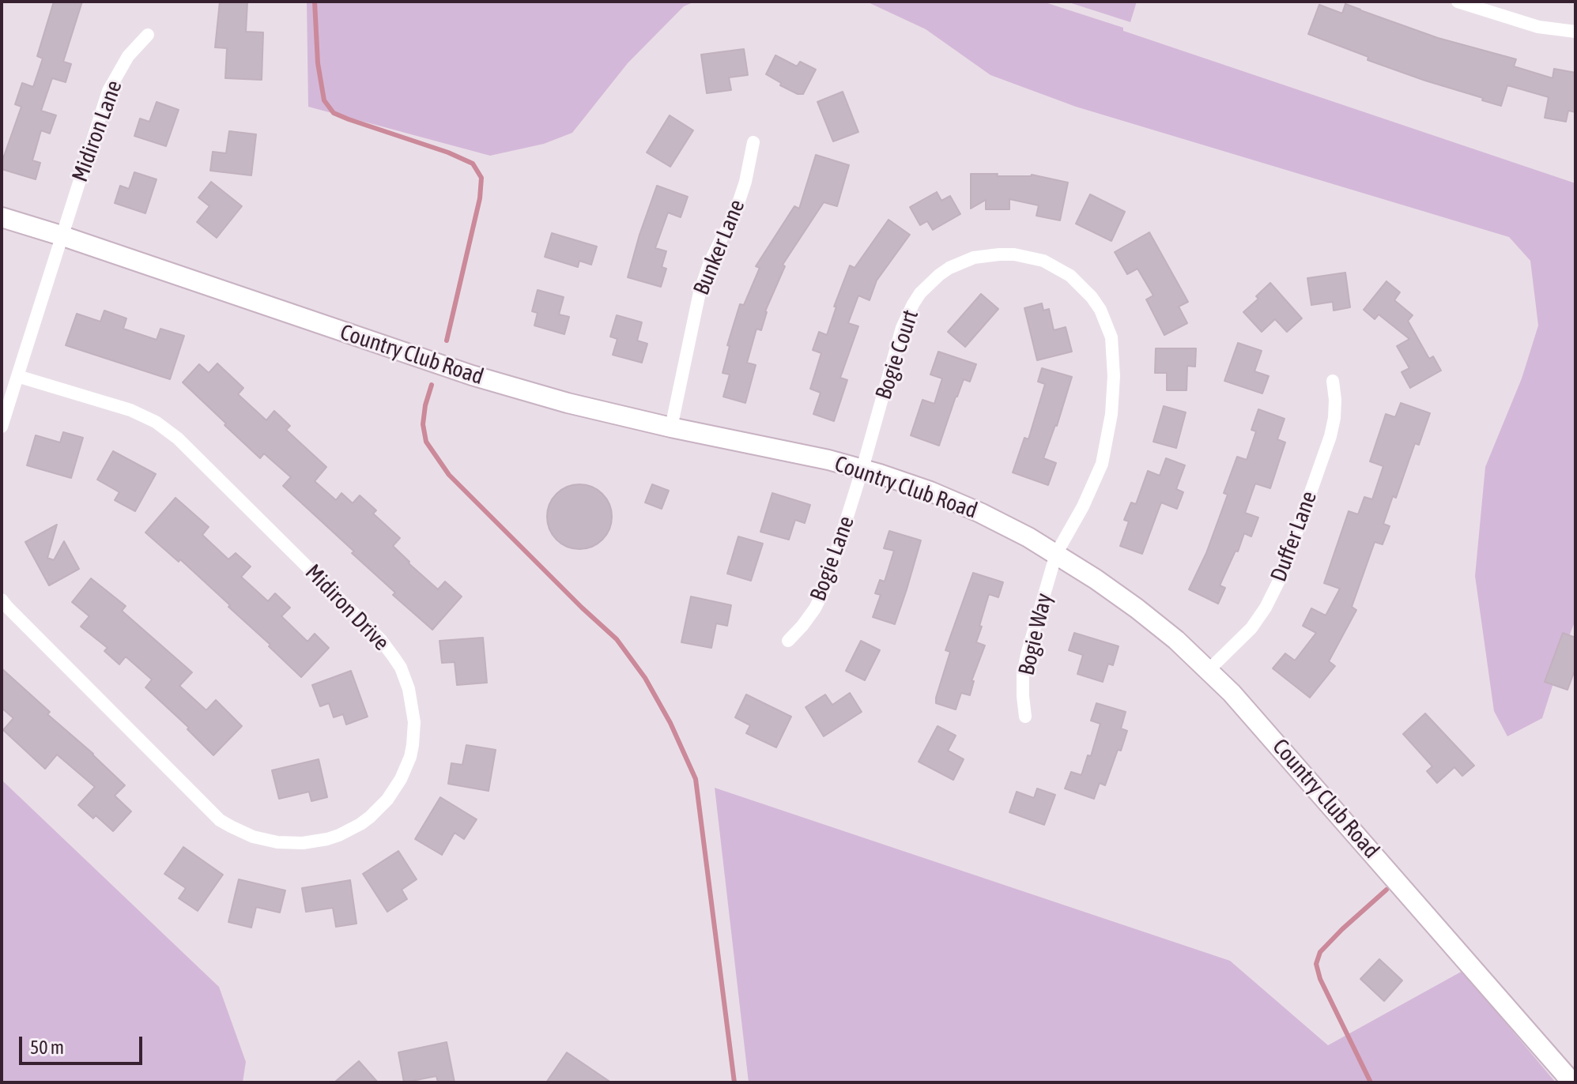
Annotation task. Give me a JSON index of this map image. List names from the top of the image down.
{
  "streets": {
    "street": [
      "Midiron Lane",
      "Bunker Lane",
      "Country Club Road",
      "Bogie Court",
      "Duffer Lane",
      "Bogie Lane",
      "Midiron Drive",
      "Bogie Way"
    ]
  },
  "crossings": [
    ["Midiron Lane", "Country Club Road"],
    ["Bunker Lane", "Country Club Road"],
    ["Country Club Road", "Bogie Court"],
    ["Country Club Road", "Duffer Lane"],
    ["Country Club Road", "Bogie Lane"],
    ["Country Club Road", "Bogie Way"],
    ["Bogie Court", "Bogie Lane"],
    ["Bogie Court", "Bogie Way"]
  ],
  "scale_bar": "50 m"
}
